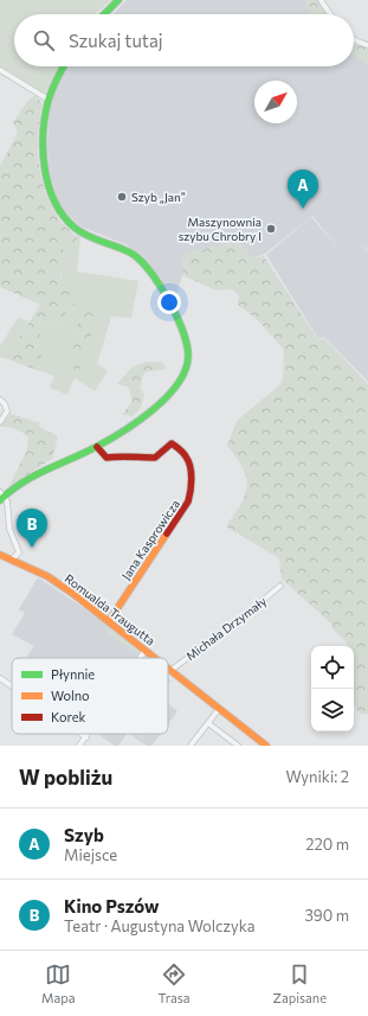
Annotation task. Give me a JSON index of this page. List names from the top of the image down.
{
  "streets": {
    "main road": ["Jana Kasprowicza", "Romualda Traugutta"],
    "street": ["Michała Drzymały"]
  },
  "crossings": [
    ["Jana Kasprowicza", "Romualda Traugutta"],
    ["Romualda Traugutta", "Michała Drzymały"]
  ],
  "places": ["Szyb „Jan”", "Maszynownia szybu Chrobry I"],
  "legend": ["Płynnie", "Wolno", "Korek"],
  "north": "top right",
  "page": {
    "search": "Szukaj tutaj",
    "pins": ["A", "B"],
    "heading": ["W pobliżu", "Wyniki: 2"],
    "list": [
      {
        "mark": "A",
        "name": "Szyb",
        "note": "Miejsce",
        "value": "220 m"
      },
      {
        "mark": "B",
        "name": "Kino Pszów",
        "note": "Teatr · Augustyna Wolczyka",
        "value": "390 m"
      }
    ],
    "nav": ["Mapa", "Trasa", "Zapisane"]
  }
}
